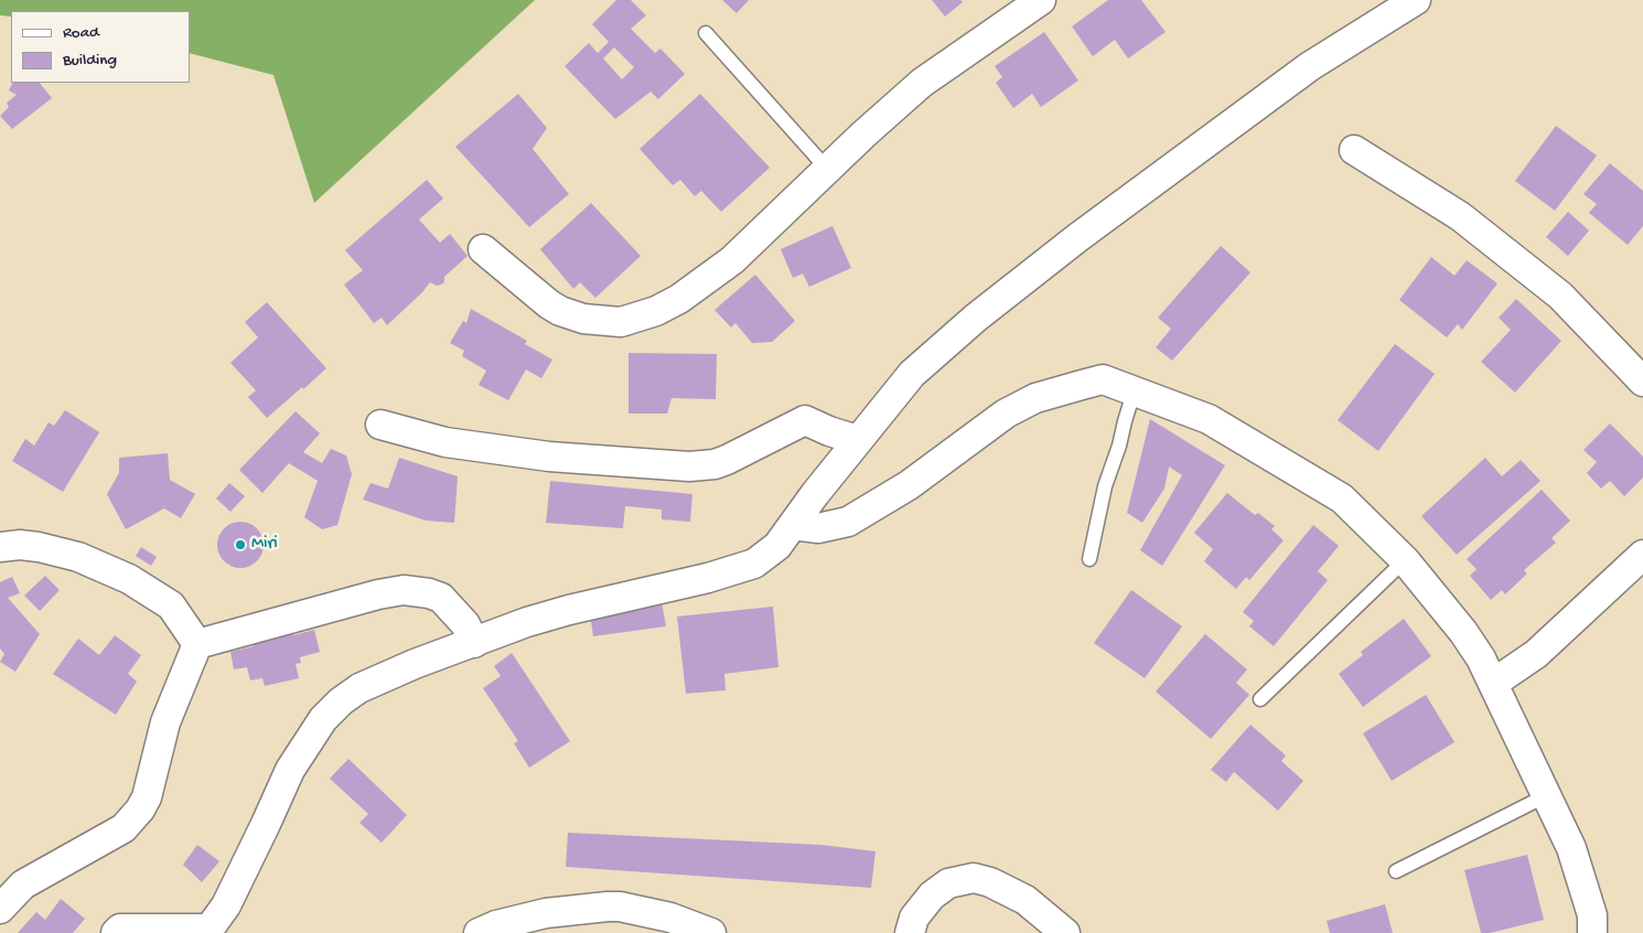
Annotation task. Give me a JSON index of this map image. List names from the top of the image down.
{
  "places": ["Miri"],
  "legend": ["Road", "Building"]
}
